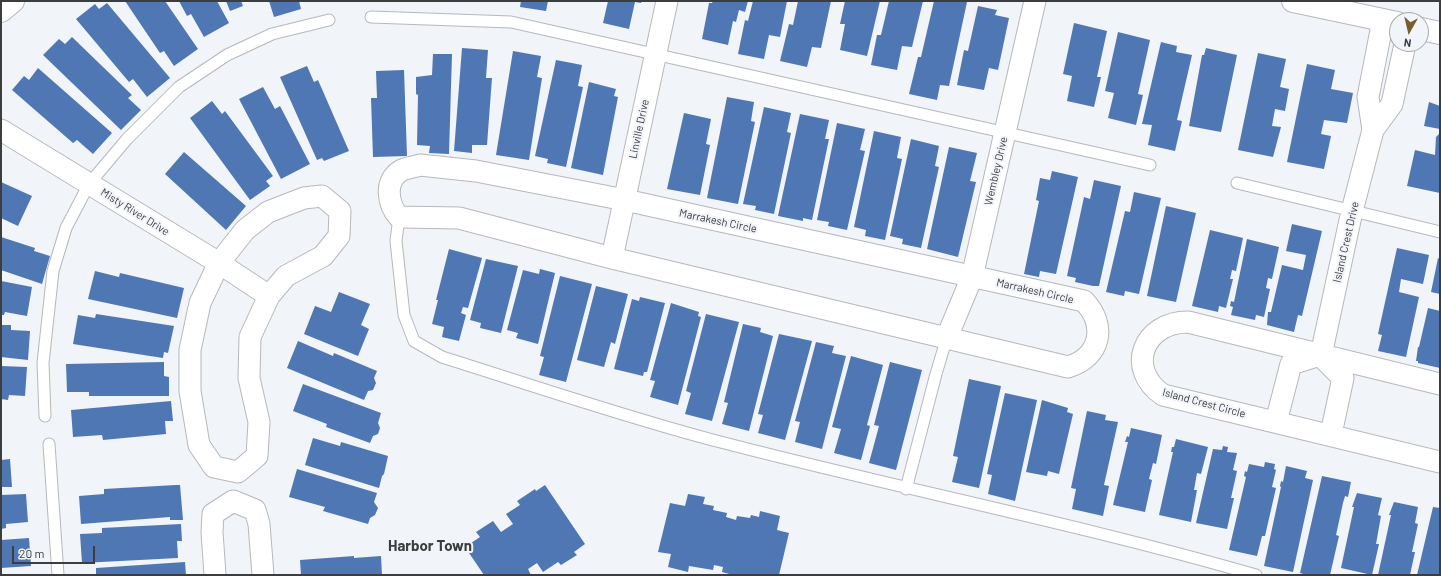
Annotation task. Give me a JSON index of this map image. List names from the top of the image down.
{
  "streets": {
    "street": [
      "Linville Drive",
      "Wembley Drive",
      "Misty River Drive",
      "Marrakesh Circle",
      "Island Crest Drive",
      "Island Crest Circle"
    ]
  },
  "crossings": [
    ["Linville Drive", "Marrakesh Circle"],
    ["Wembley Drive", "Marrakesh Circle"],
    ["Island Crest Drive", "Island Crest Circle"]
  ],
  "districts": ["Harbor Town"],
  "scale_bar": "20 m",
  "north": "bottom"
}
